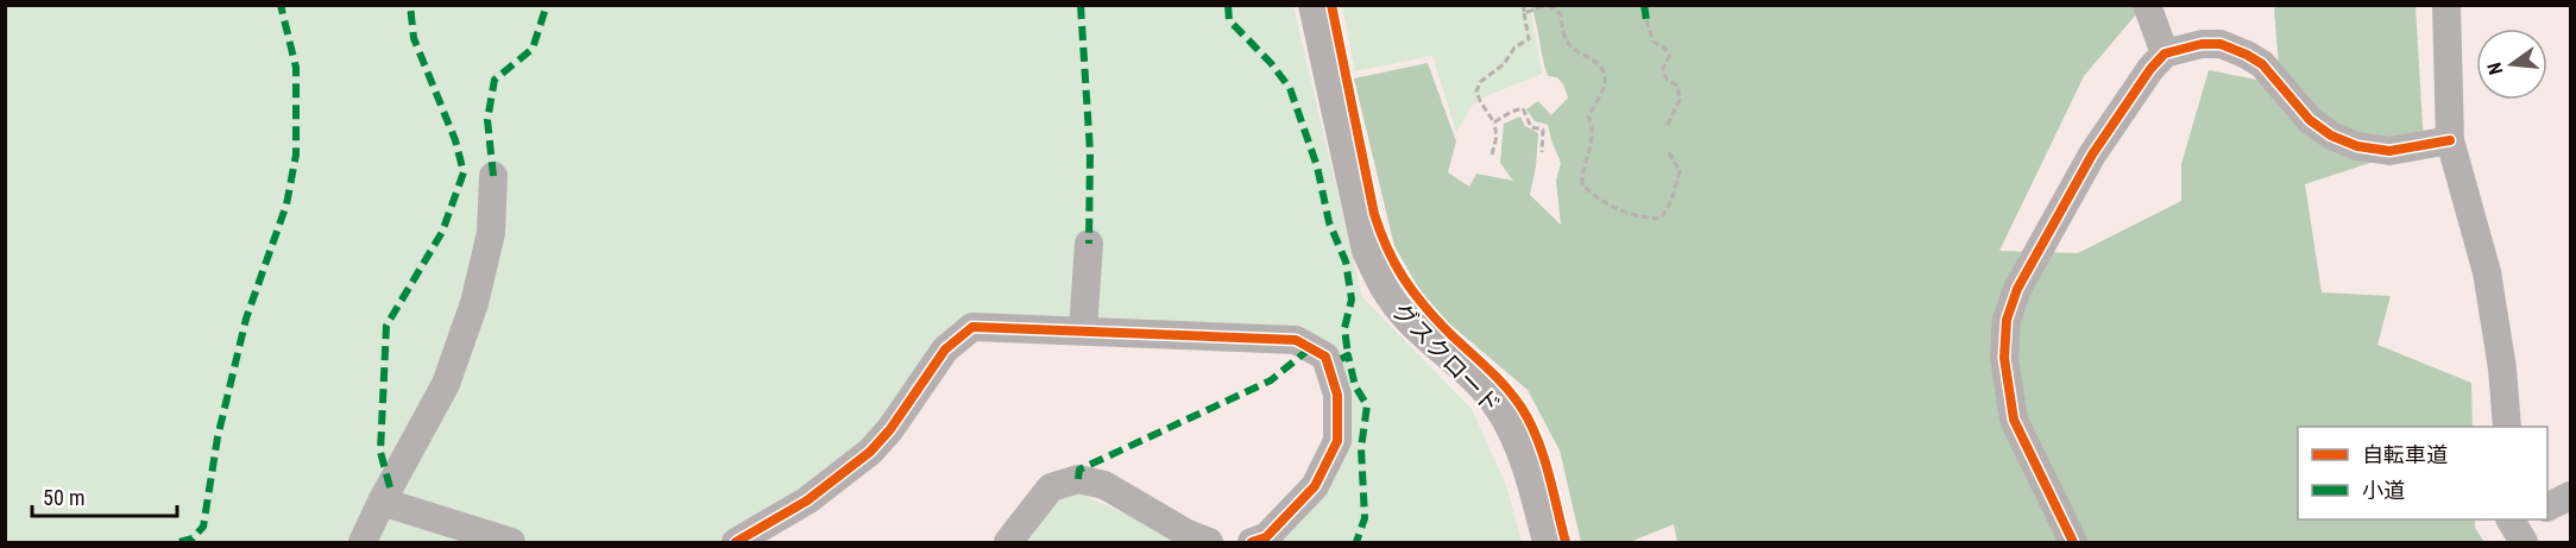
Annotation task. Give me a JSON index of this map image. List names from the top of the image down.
{
  "streets": {
    "street": ["グスクロード"]
  },
  "legend": ["自転車道", "小道"],
  "scale_bar": "50 m",
  "north": "left"
}
